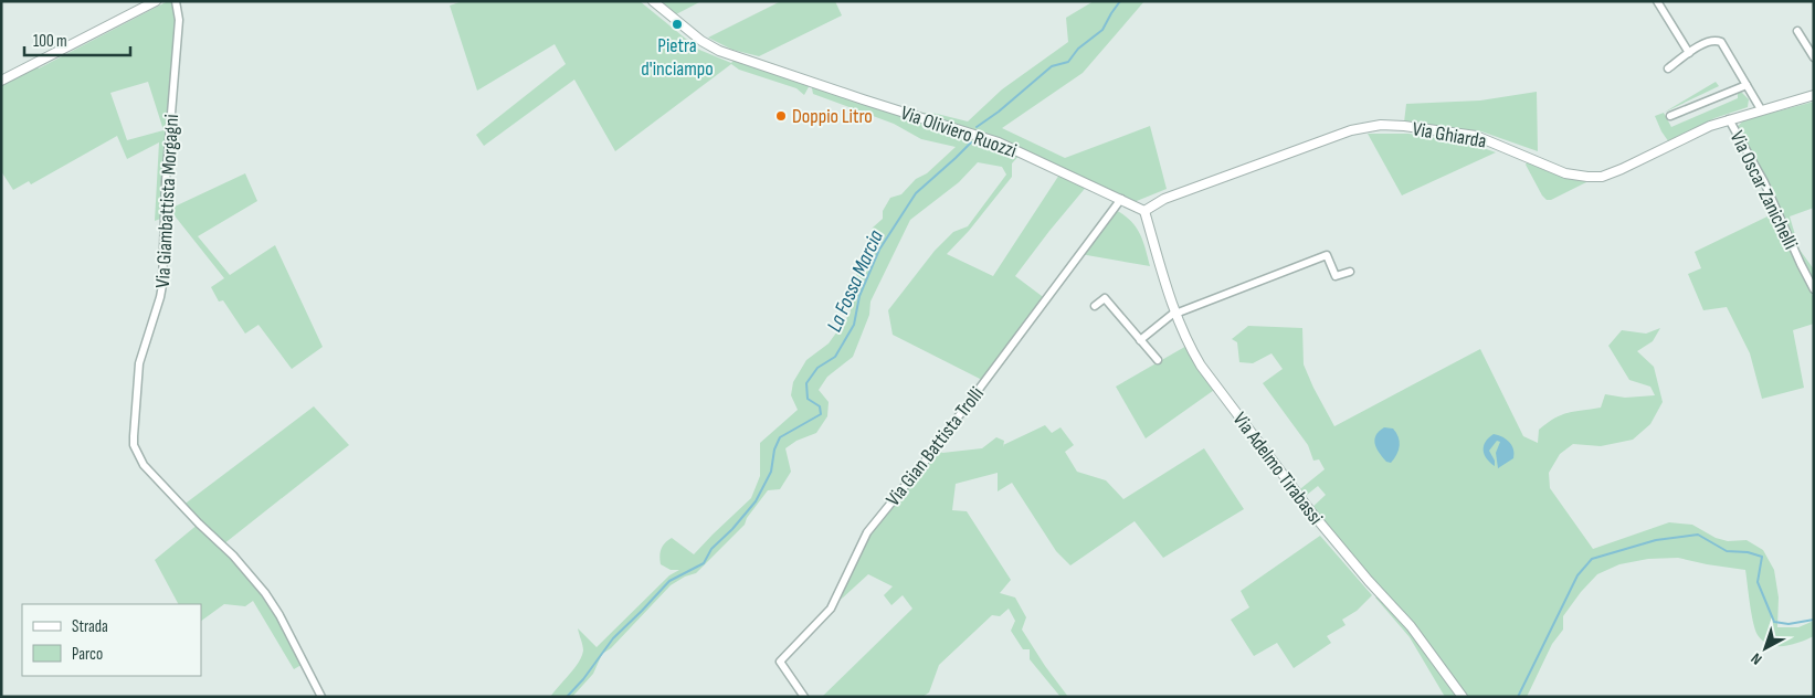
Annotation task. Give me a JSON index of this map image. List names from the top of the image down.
{
  "streets": {
    "street": [
      "Via Oliviero Ruozzi",
      "Via Ghiarda",
      "Via Oscar Zanichelli",
      "Via Giambattista Morgagni",
      "Via Gian Battista Trolli",
      "Via Adelmo Tirabassi"
    ]
  },
  "crossings": [
    ["Via Oliviero Ruozzi", "Via Ghiarda"],
    ["Via Oliviero Ruozzi", "Via Gian Battista Trolli"],
    ["Via Oliviero Ruozzi", "Via Adelmo Tirabassi"],
    ["Via Ghiarda", "Via Oscar Zanichelli"],
    ["Via Ghiarda", "Via Adelmo Tirabassi"]
  ],
  "water": ["La Fossa Marcia"],
  "places": ["Pietra d'inciampo", "Doppio Litro"],
  "legend": ["Strada", "Parco"],
  "scale_bar": "100 m",
  "north": "bottom left"
}
